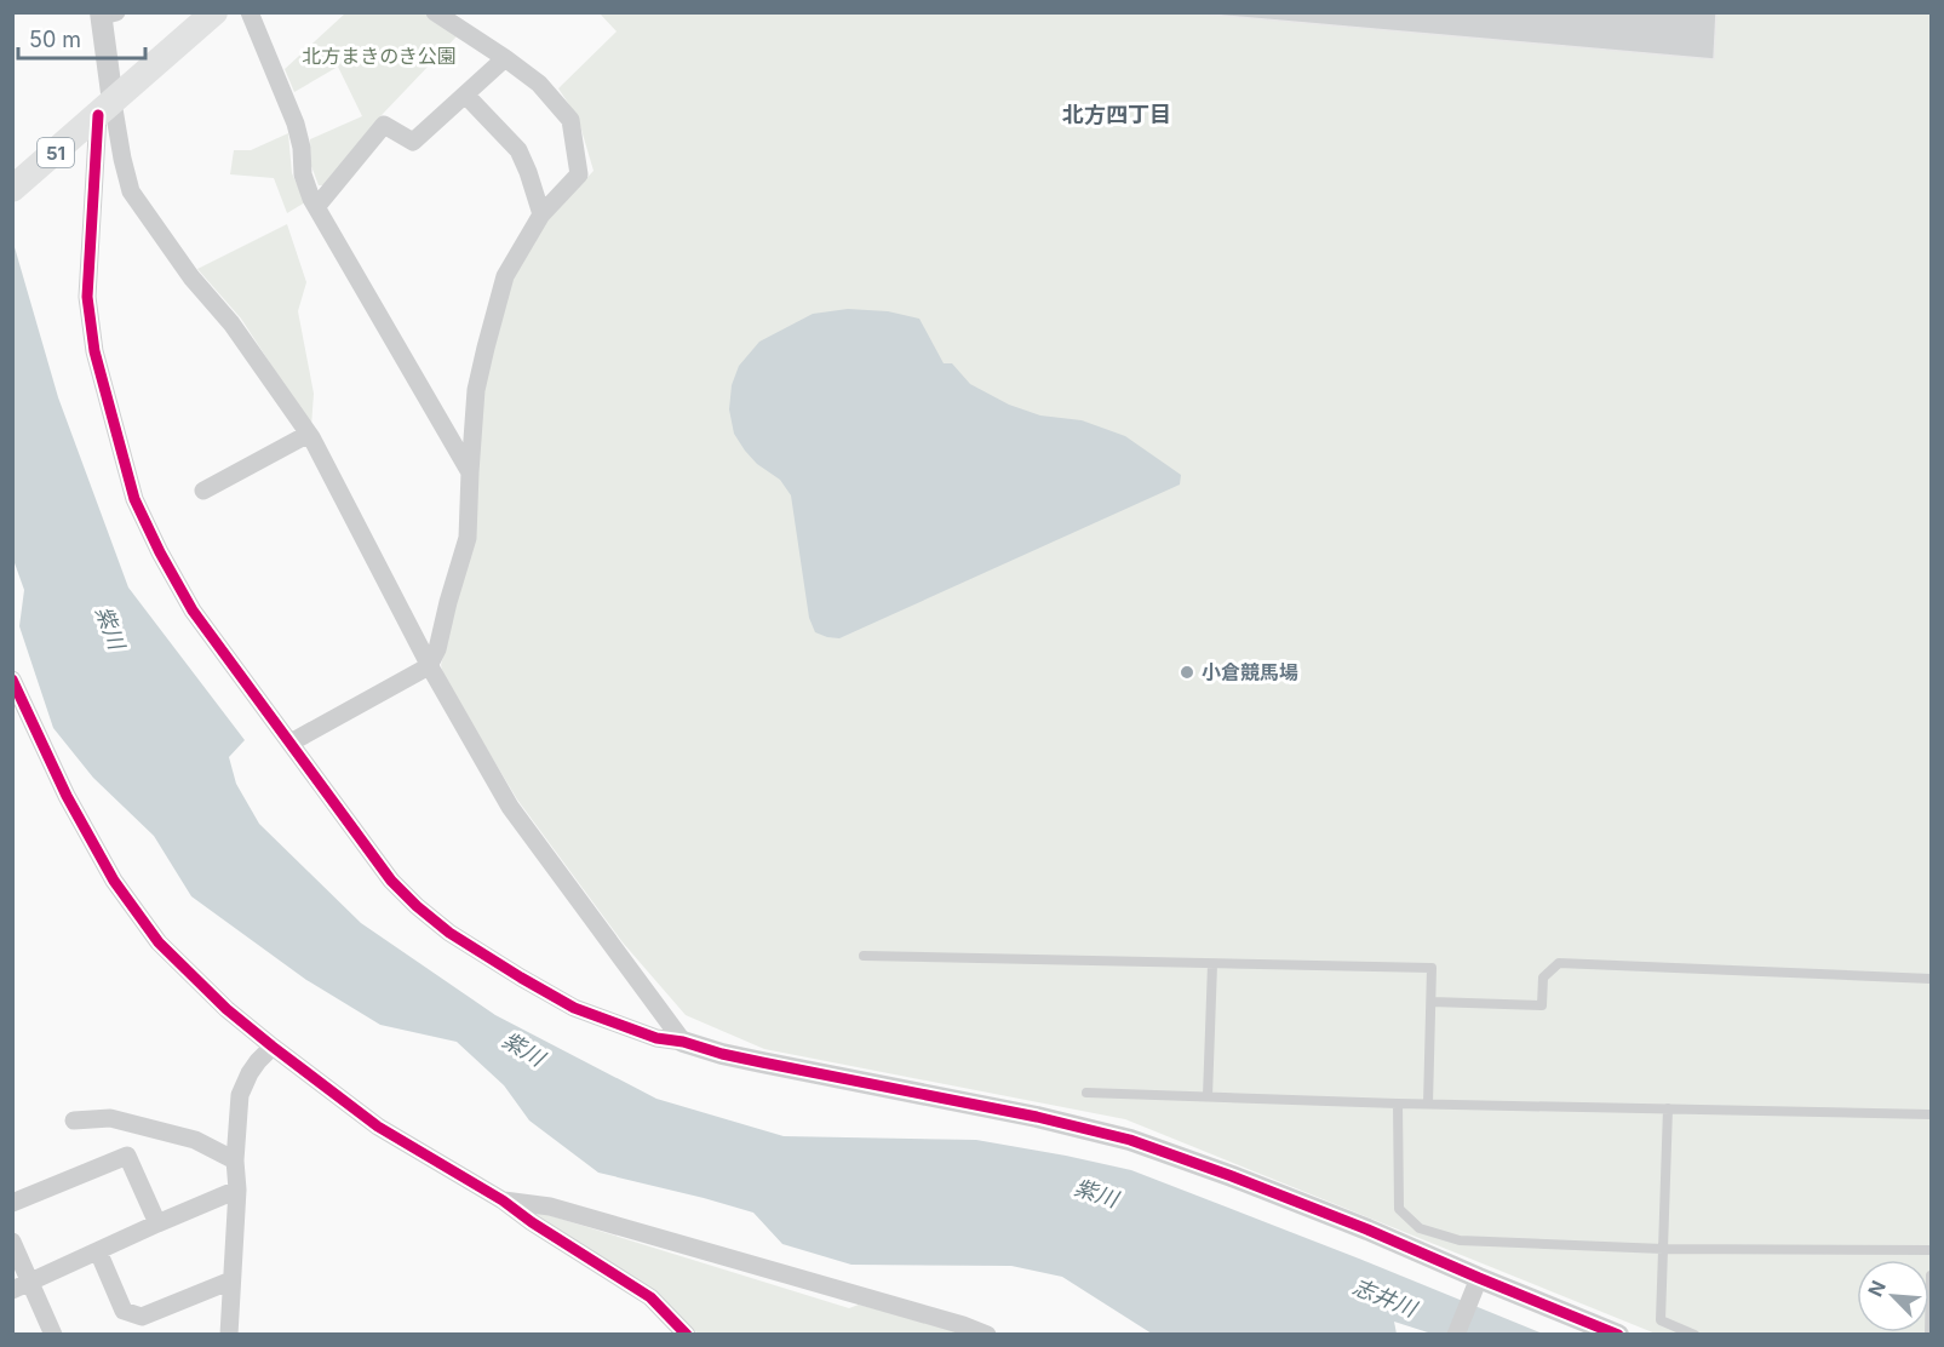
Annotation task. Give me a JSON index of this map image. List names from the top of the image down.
{
  "streets": {
    "main road": ["51"]
  },
  "districts": ["北方四丁目"],
  "water": ["紫川", "志井川"],
  "parks": ["北方まきのき公園"],
  "places": ["小倉競馬場"],
  "scale_bar": "50 m",
  "north": "top left"
}
